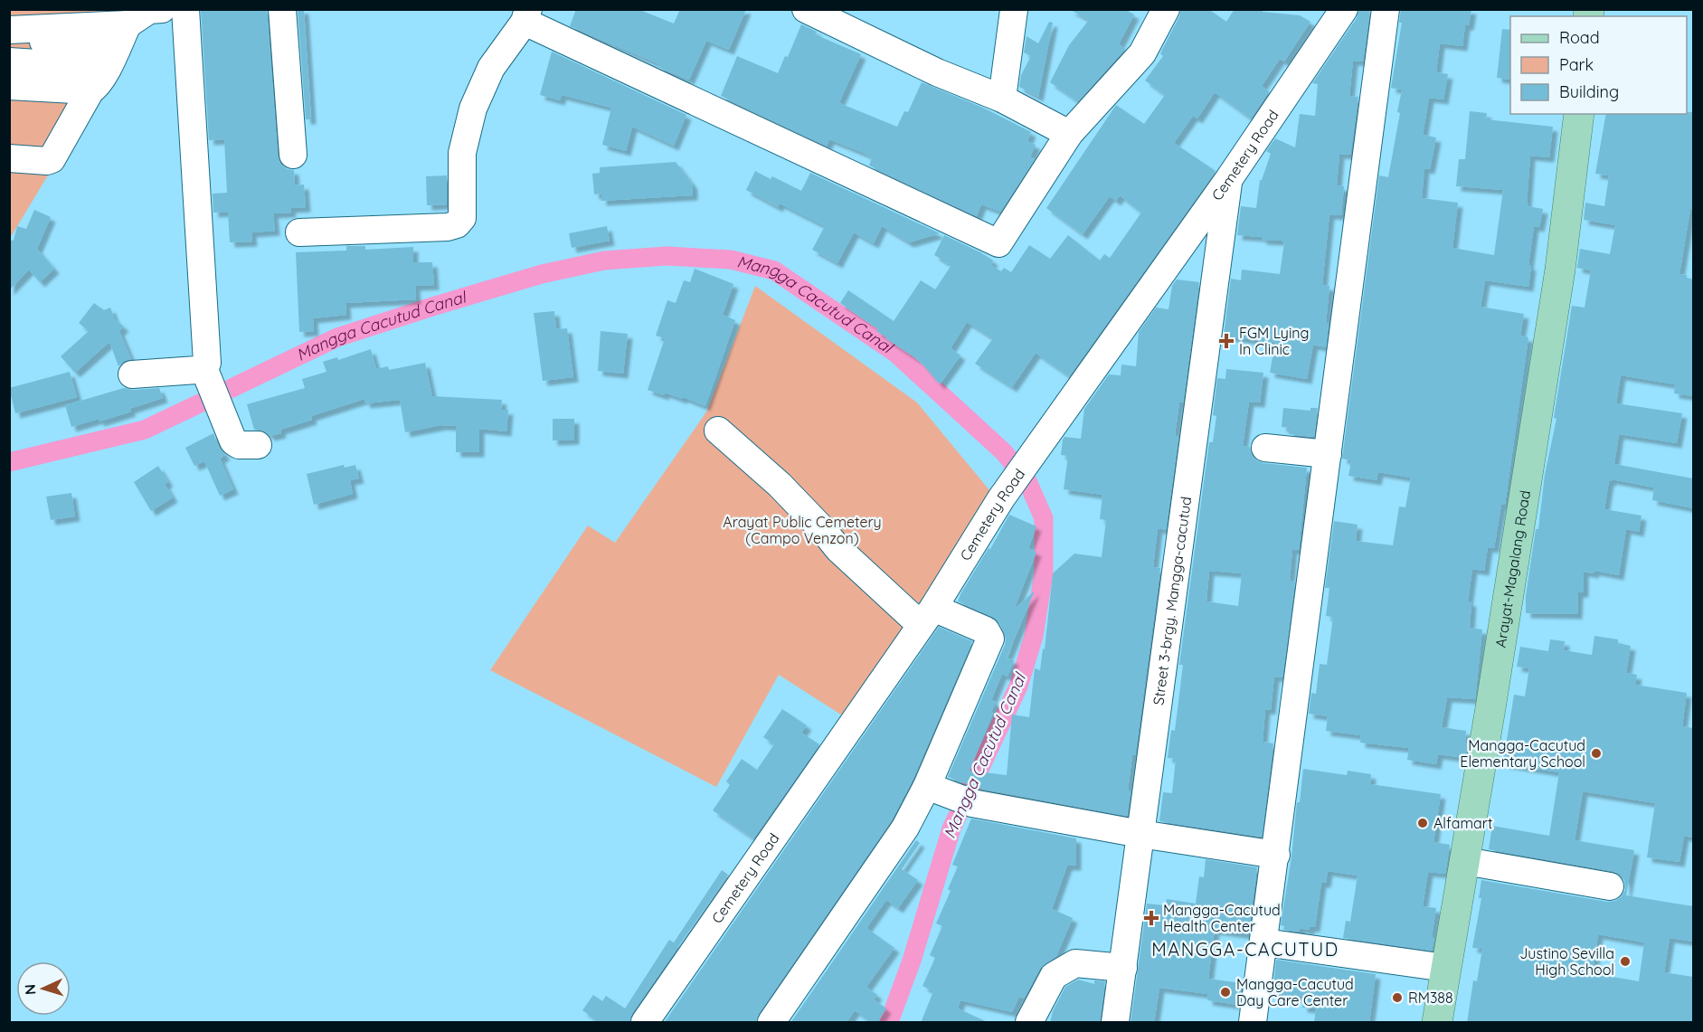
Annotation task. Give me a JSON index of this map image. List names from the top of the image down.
{
  "streets": {
    "main road": ["Arayat-Magalang Road"],
    "street": ["Cemetery Road", "Street 3-brgy. Mangga-cacutud"]
  },
  "crossings": [
    ["Cemetery Road", "Street 3-brgy. Mangga-cacutud"]
  ],
  "districts": ["MANGGA-CACUTUD"],
  "water": ["Mangga Cacutud Canal"],
  "parks": ["Arayat Public Cemetery (Campo Venzon)"],
  "places": {
    "health": ["FGM Lying In Clinic", "Mangga-Cacutud Health Center"],
    "other": [
      "Mangga-Cacutud Elementary School",
      "Alfamart",
      "Justino Sevilla High School",
      "Mangga-Cacutud Day Care Center",
      "RM388"
    ]
  },
  "legend": ["Road", "Park", "Building"],
  "north": "left"
}
